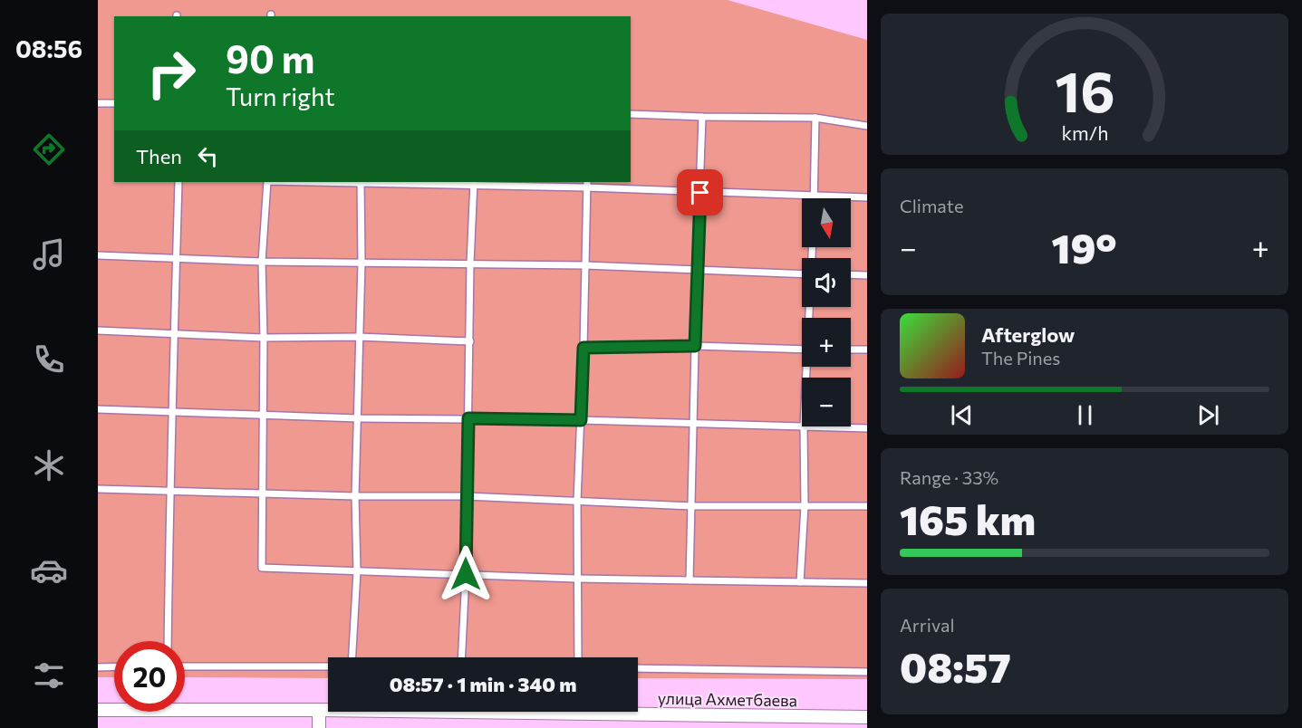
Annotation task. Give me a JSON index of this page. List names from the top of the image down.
{
  "streets": {
    "street": ["улица Ахметбаева"]
  },
  "north": "bottom",
  "page": {
    "tabs": "08:56",
    "turn": ["90 m", "Turn right"],
    "then": "Then",
    "tile": [
      "Climate",
      ["Range · 33%", "165 km"],
      ["Arrival", "08:57"]
    ],
    "map_buttons": ["+", "−"],
    "heat": ["−", "19°", "+"],
    "song": ["Afterglow", "The Pines"],
    "limit": "20",
    "trip": "08:57 · 1 min · 340 m",
    "gauge": ["16", "km/h"]
  }
}
